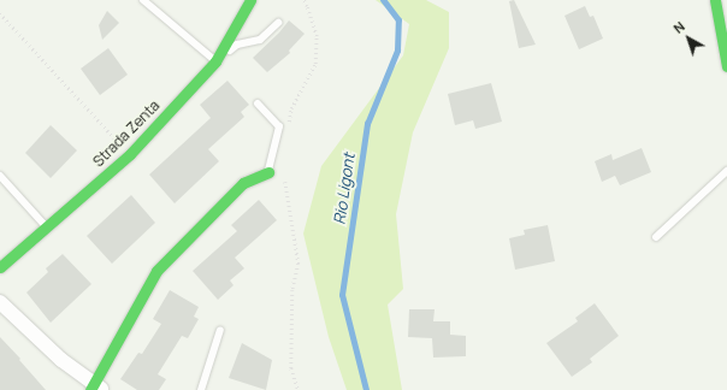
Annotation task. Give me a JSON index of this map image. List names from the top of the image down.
{
  "streets": {
    "street": ["Strada Zenta"]
  },
  "water": ["Rio Ligont"],
  "north": "top left"
}
